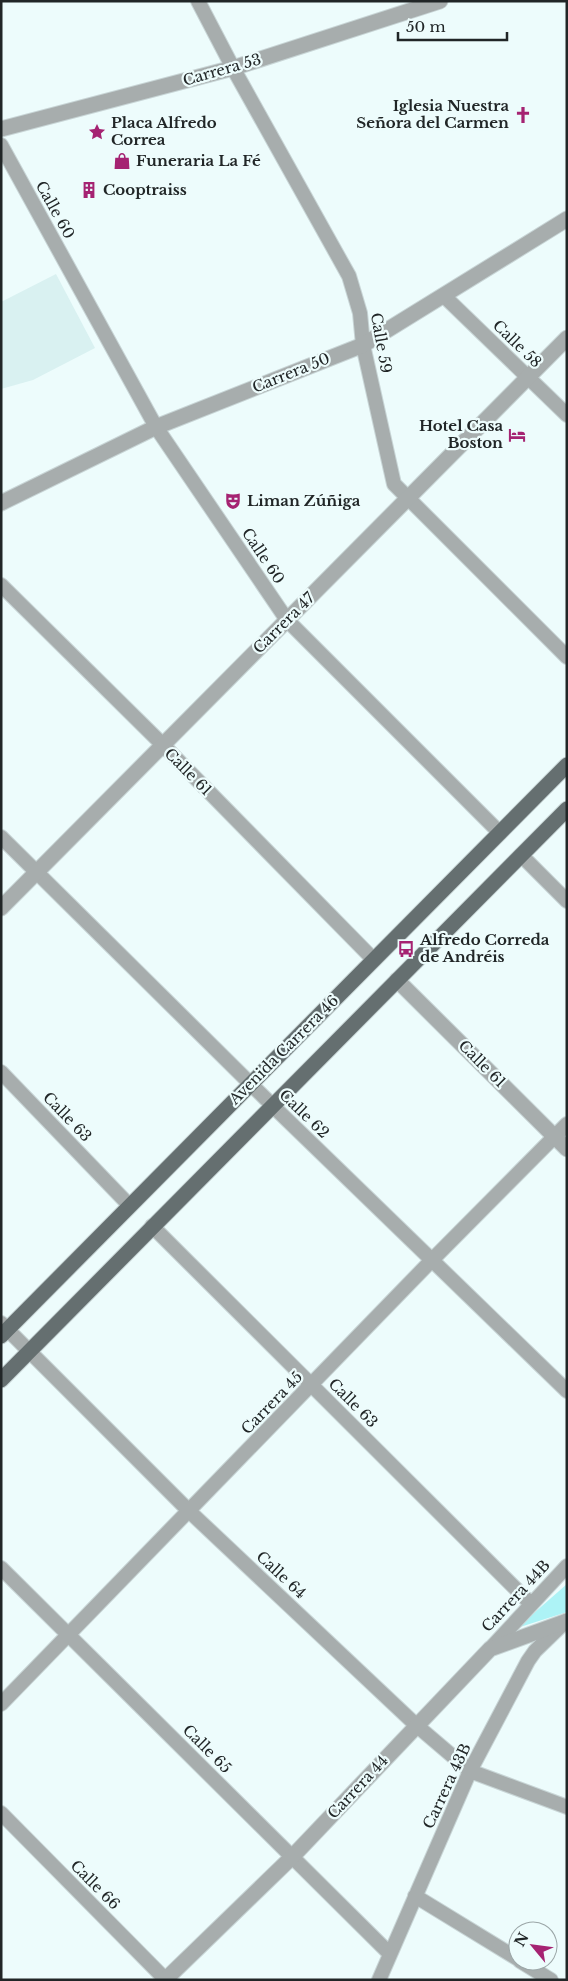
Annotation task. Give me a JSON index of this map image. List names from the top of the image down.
{
  "streets": {
    "main road": ["Avenida Carrera 46"],
    "street": [
      "Carrera 53",
      "Calle 60",
      "Calle 59",
      "Calle 58",
      "Carrera 50",
      "Carrera 47",
      "Calle 61",
      "Calle 62",
      "Calle 63",
      "Carrera 45",
      "Calle 64",
      "Carrera 44B",
      "Calle 65",
      "Carrera 43B",
      "Carrera 44",
      "Calle 66"
    ]
  },
  "crossings": [
    ["Carrera 53", "Calle 59"],
    ["Calle 60", "Carrera 50"],
    ["Calle 60", "Carrera 47"],
    ["Calle 60", "Avenida Carrera 46"],
    ["Calle 59", "Carrera 50"],
    ["Calle 59", "Carrera 47"],
    ["Calle 58", "Carrera 50"],
    ["Calle 58", "Carrera 47"],
    ["Carrera 47", "Calle 61"],
    ["Carrera 47", "Calle 62"],
    ["Calle 61", "Avenida Carrera 46"],
    ["Calle 61", "Carrera 45"],
    ["Avenida Carrera 46", "Calle 62"],
    ["Avenida Carrera 46", "Calle 63"],
    ["Avenida Carrera 46", "Calle 64"],
    ["Calle 62", "Carrera 45"],
    ["Calle 63", "Carrera 45"],
    ["Calle 63", "Carrera 44B"],
    ["Carrera 45", "Calle 64"],
    ["Carrera 45", "Calle 65"],
    ["Calle 64", "Carrera 43B"],
    ["Calle 64", "Carrera 44"],
    ["Carrera 44B", "Carrera 44"],
    ["Calle 65", "Carrera 43B"],
    ["Calle 65", "Carrera 44"],
    ["Carrera 43B", "Carrera 44"],
    ["Carrera 44", "Calle 66"]
  ],
  "places": {
    "church": ["Iglesia Nuestra Señora del Carmen"],
    "place": ["Placa Alfredo Correa"],
    "shop": ["Funeraria La Fé"],
    "building": ["Cooptraiss"],
    "hotel": ["Hotel Casa Boston"],
    "theatre": ["Liman Zúñiga"],
    "bus stop": ["Alfredo Correda de Andréis"]
  },
  "scale_bar": "50 m",
  "north": "top left"
}
